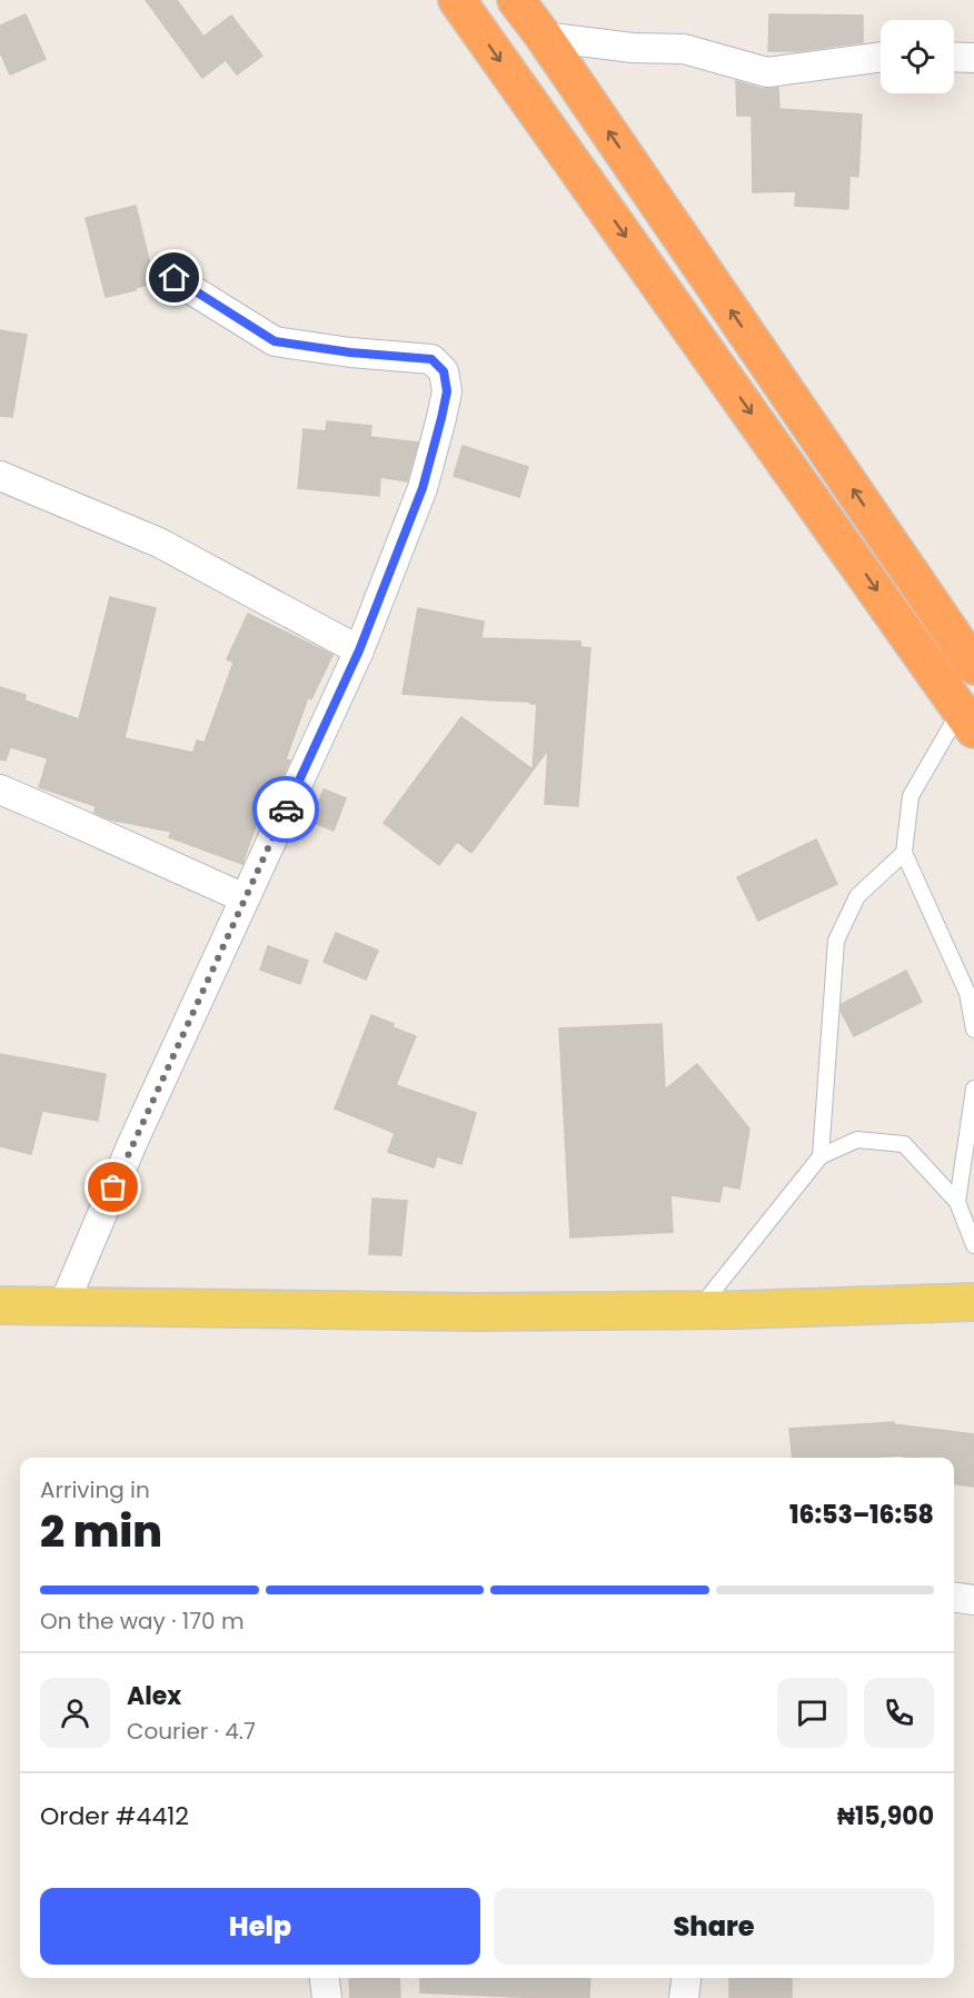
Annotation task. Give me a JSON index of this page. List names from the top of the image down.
{
  "page": {
    "heading": ["2 min", "Arriving in", "16:53–16:58"],
    "panel": [
      "Alex",
      "Courier · 4.7",
      "Order #4412",
      "₦15,900"
    ],
    "bar": "On the way · 170 m",
    "buttons": ["Help", "Share"]
  }
}
